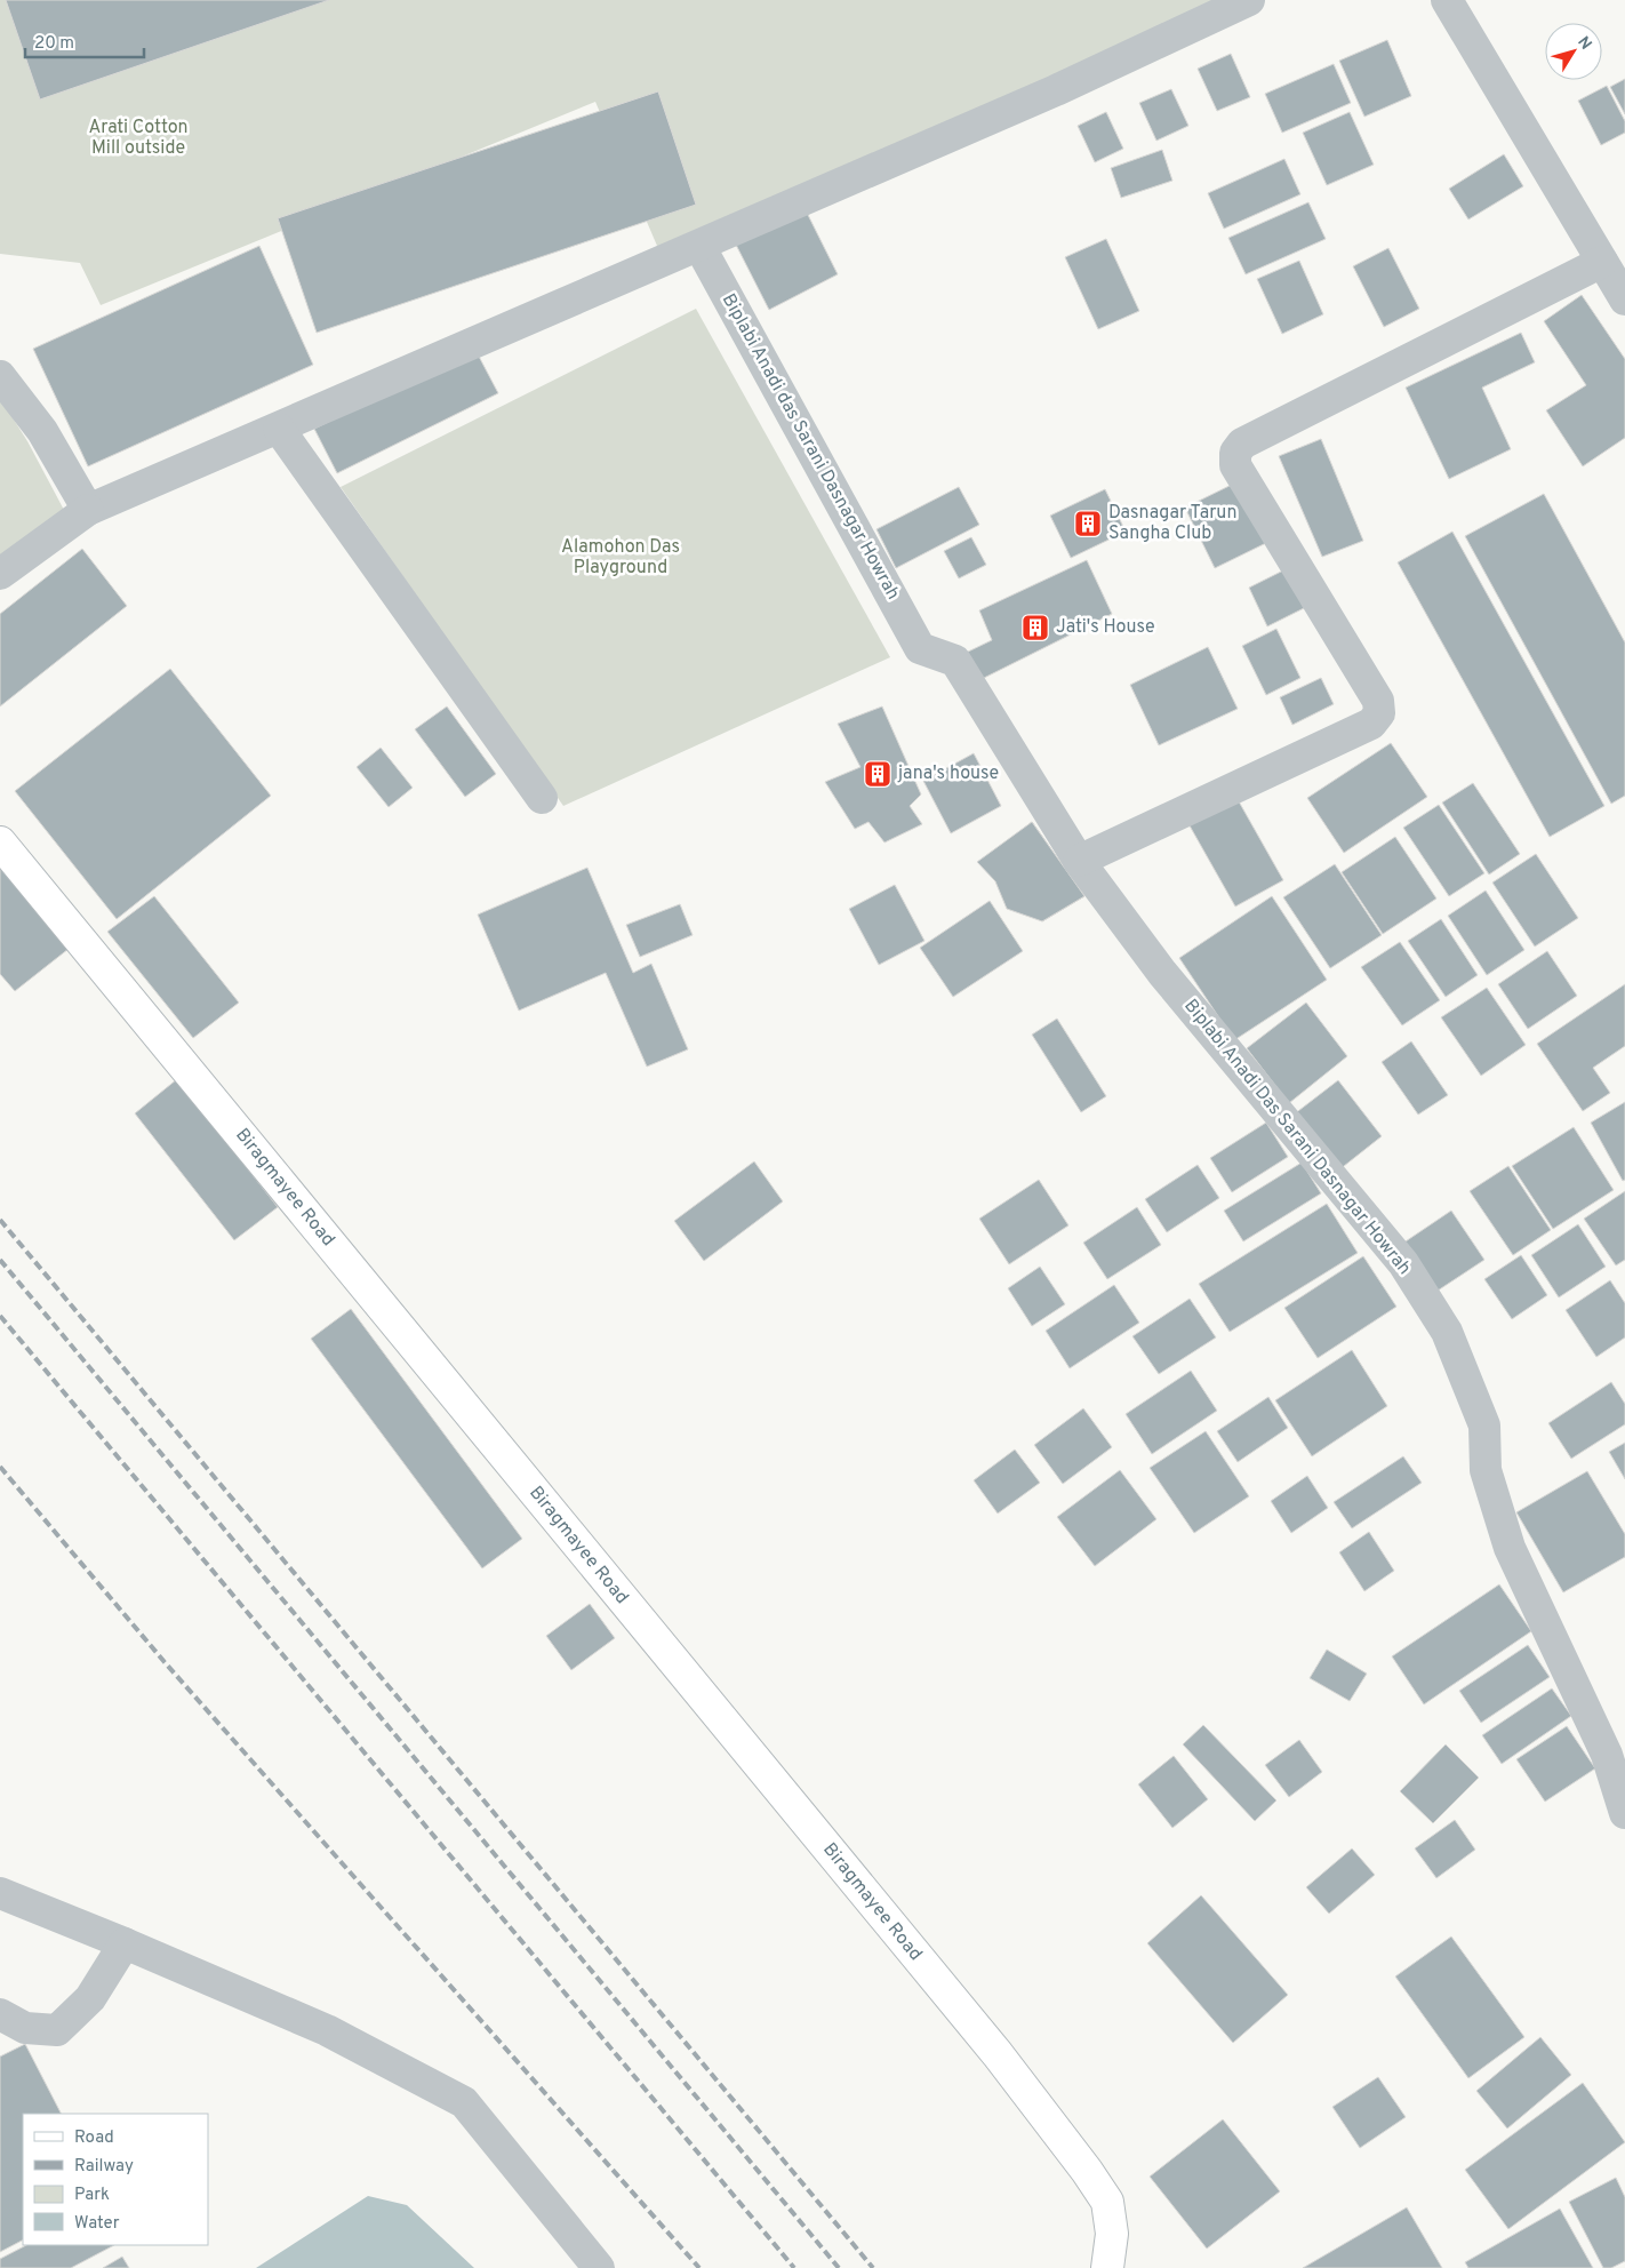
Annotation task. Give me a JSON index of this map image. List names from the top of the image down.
{
  "streets": {
    "main road": ["Biragmayee Road"],
    "street": ["Biplabi Anadi das Sarani Dasnagar Howrah", "Biplabi Anadi Das Sarani Dasnagar Howrah"]
  },
  "crossings": [
    ["Biplabi Anadi das Sarani Dasnagar Howrah", "Biplabi Anadi Das Sarani Dasnagar Howrah"]
  ],
  "parks": ["Arati Cotton Mill outside", "Alamohon Das Playground"],
  "places": {
    "building": ["Dasnagar Tarun Sangha Club", "Jati's House", "jana's house"]
  },
  "legend": [
    "Road",
    "Railway",
    "Park",
    "Water"
  ],
  "scale_bar": "20 m",
  "north": "top right"
}
